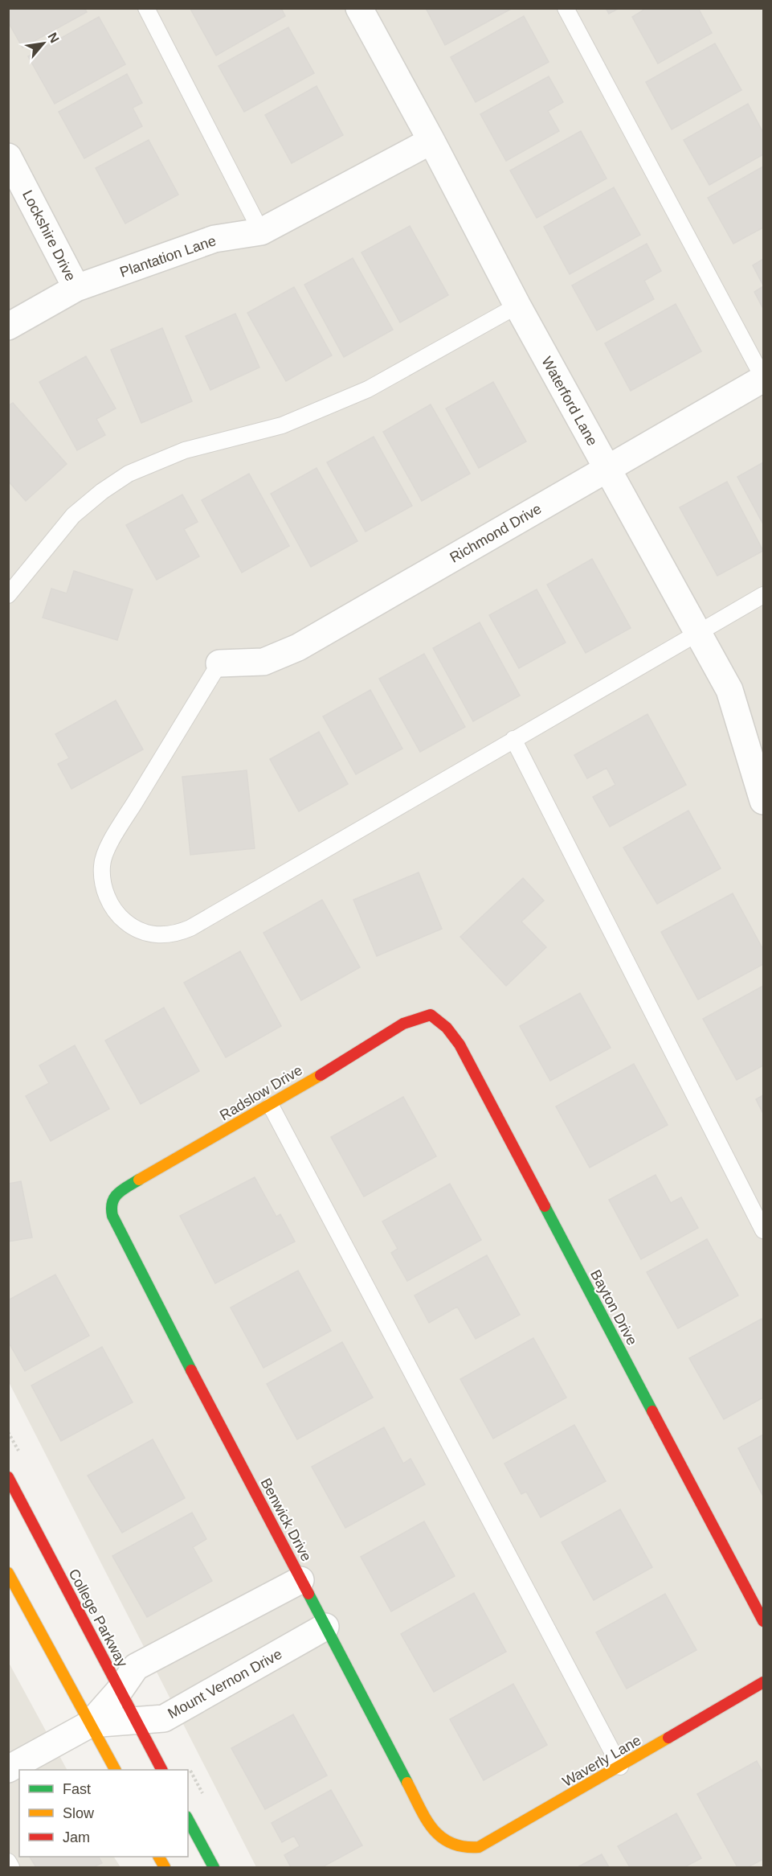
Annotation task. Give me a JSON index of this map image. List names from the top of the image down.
{
  "streets": {
    "street": [
      "Lockshire Drive",
      "Plantation Lane",
      "Waterford Lane",
      "Richmond Drive",
      "Radslow Drive",
      "Bayton Drive",
      "Benwick Drive",
      "College Parkway",
      "Mount Vernon Drive",
      "Waverly Lane"
    ]
  },
  "crossings": [
    ["Lockshire Drive", "Plantation Lane"],
    ["Plantation Lane", "Waterford Lane"],
    ["Waterford Lane", "Richmond Drive"],
    ["Radslow Drive", "Bayton Drive"],
    ["Radslow Drive", "Benwick Drive"],
    ["Benwick Drive", "Mount Vernon Drive"],
    ["Benwick Drive", "Waverly Lane"],
    ["College Parkway", "Mount Vernon Drive"]
  ],
  "legend": ["Fast", "Slow", "Jam"],
  "north": "top right"
}
